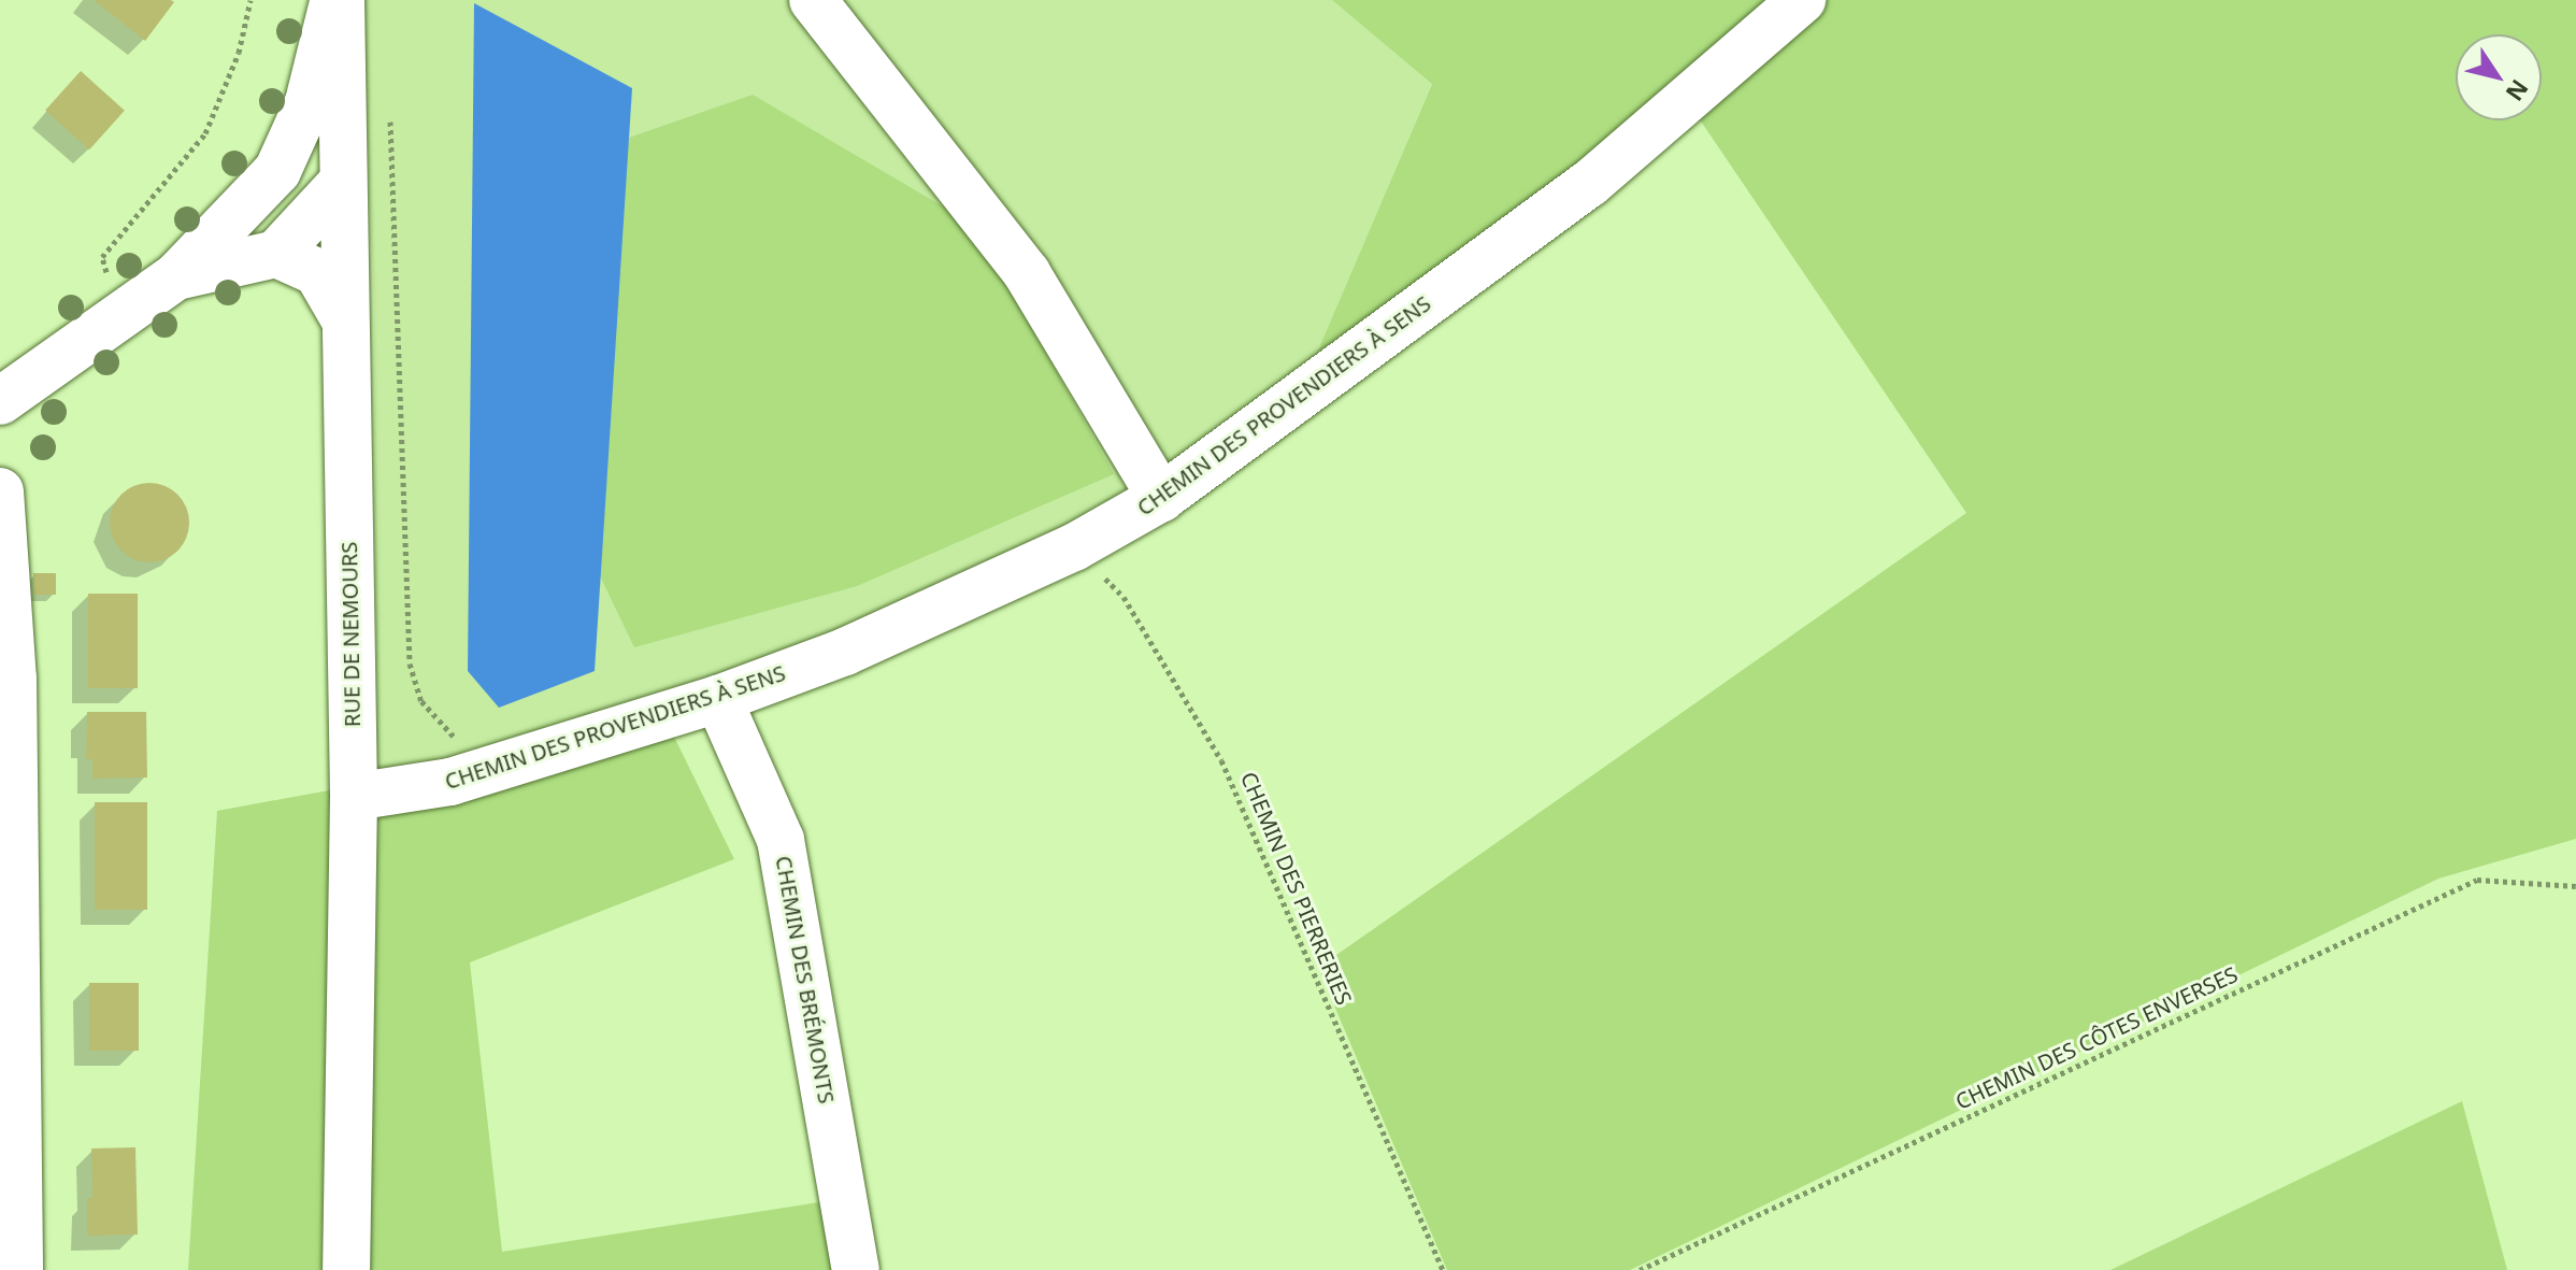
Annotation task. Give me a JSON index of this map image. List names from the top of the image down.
{
  "streets": {
    "street": ["CHEMIN DES PROVENDIERS À SENS", "RUE DE NEMOURS", "CHEMIN DES BRÉMONTS"],
    "path": ["CHEMIN DES PIERRERIES", "CHEMIN DES CÔTES ENVERSES"]
  },
  "crossings": [
    ["CHEMIN DES PROVENDIERS À SENS", "RUE DE NEMOURS"],
    ["CHEMIN DES PROVENDIERS À SENS", "CHEMIN DES PIERRERIES"],
    ["CHEMIN DES PROVENDIERS À SENS", "CHEMIN DES BRÉMONTS"]
  ],
  "north": "bottom right"
}
